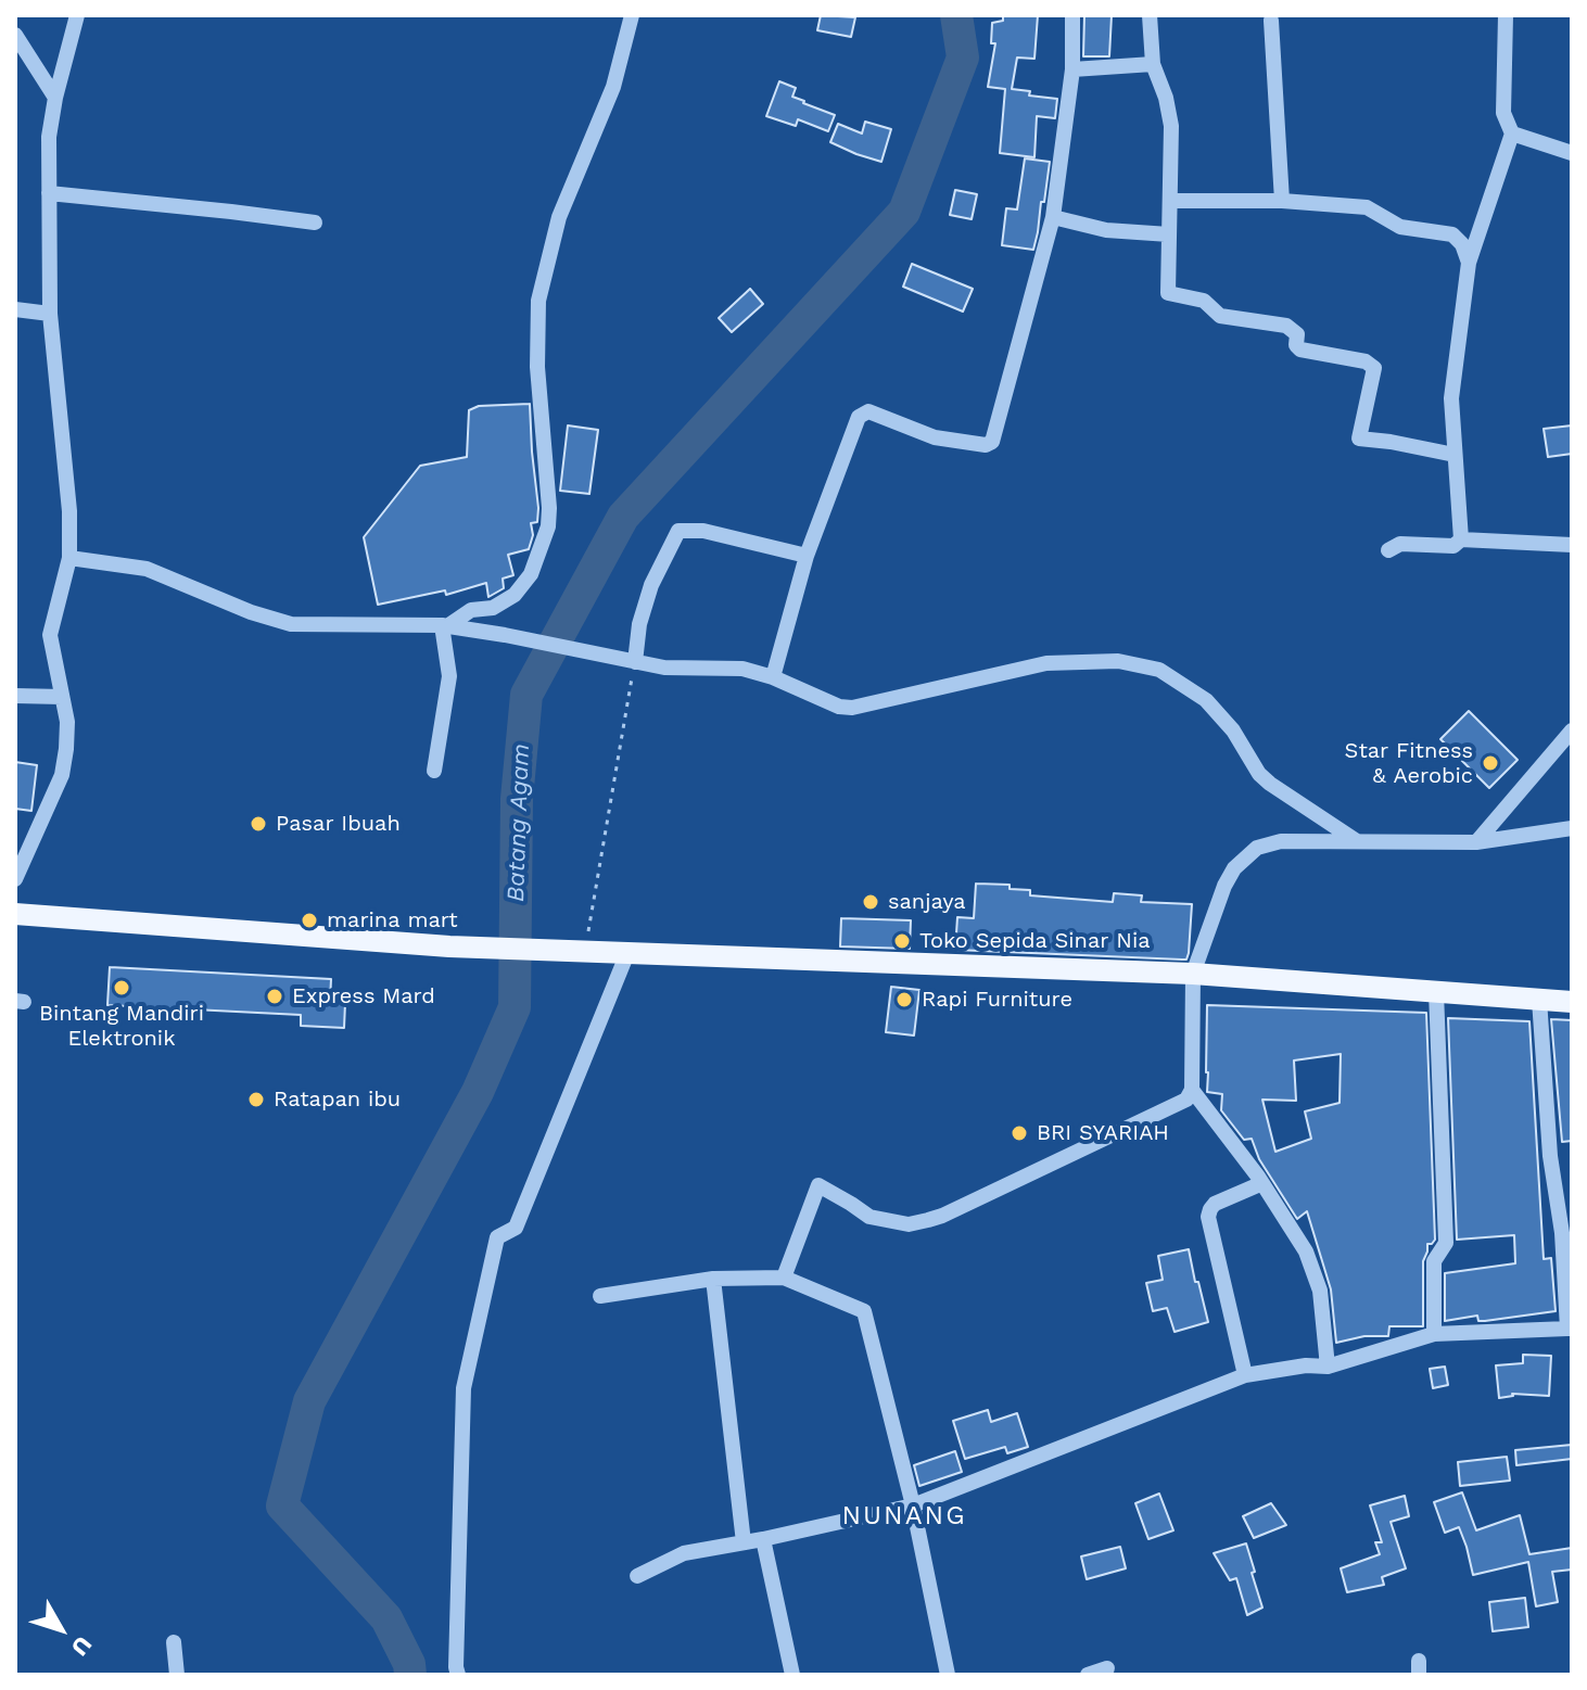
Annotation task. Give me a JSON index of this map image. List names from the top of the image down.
{
  "districts": ["NUNANG"],
  "water": ["Batang Agam"],
  "places": [
    "Star Fitness & Aerobic",
    "Pasar Ibuah",
    "sanjaya",
    "marina mart",
    "Toko Sepida Sinar Nia",
    "Bintang Mandiri Elektronik",
    "Express Mard",
    "Rapi Furniture",
    "Ratapan ibu",
    "BRI SYARIAH"
  ],
  "north": "bottom right"
}
